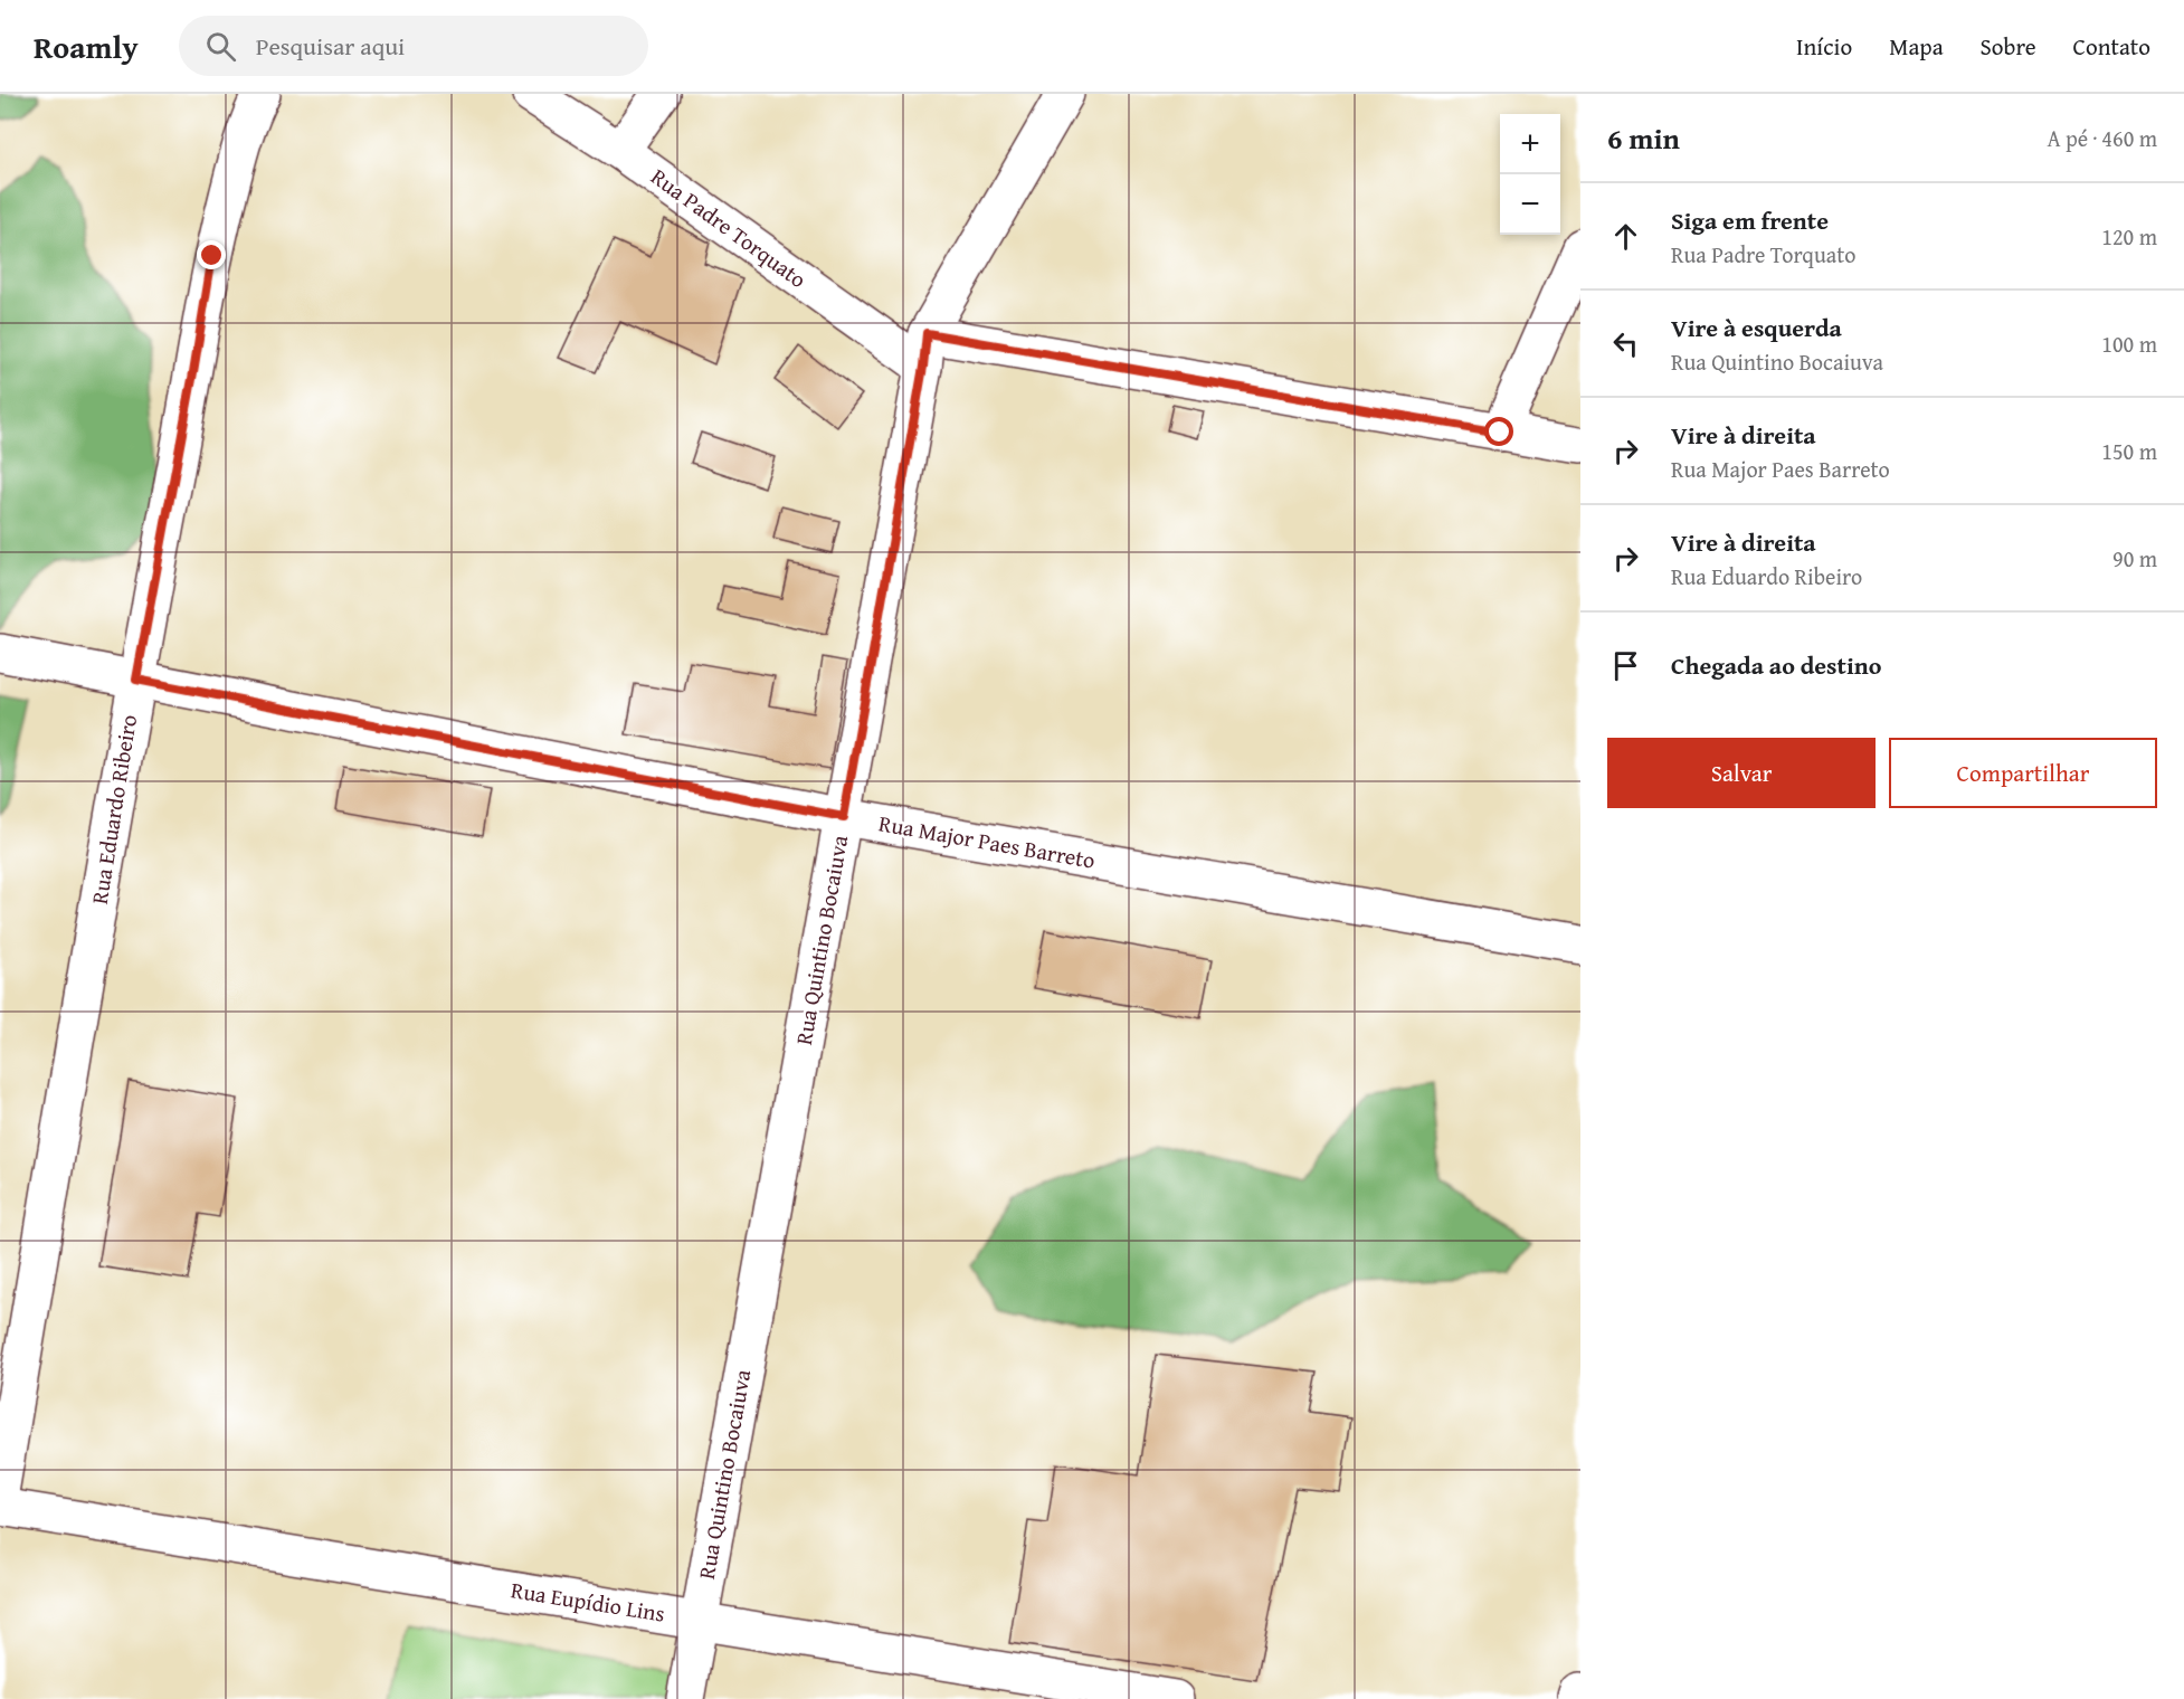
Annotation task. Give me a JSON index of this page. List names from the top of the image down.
{
  "streets": {
    "street": [
      "Rua Padre Torquato",
      "Rua Eduardo Ribeiro",
      "Rua Major Paes Barreto",
      "Rua Quintino Bocaiuva",
      "Rua Eupídio Lins"
    ]
  },
  "crossings": [
    ["Rua Padre Torquato", "Rua Quintino Bocaiuva"],
    ["Rua Eduardo Ribeiro", "Rua Major Paes Barreto"],
    ["Rua Major Paes Barreto", "Rua Quintino Bocaiuva"],
    ["Rua Quintino Bocaiuva", "Rua Eupídio Lins"]
  ],
  "page": {
    "header": "Roamly",
    "search": "Pesquisar aqui",
    "nav": [
      "Início",
      "Mapa",
      "Sobre",
      "Contato"
    ],
    "heading": ["6 min", "A pé · 460 m"],
    "map_buttons": ["+", "−"],
    "list": [
      ["Siga em frente", "Rua Padre Torquato", "120 m"],
      ["Vire à esquerda", "Rua Quintino Bocaiuva", "100 m"],
      ["Vire à direita", "Rua Major Paes Barreto", "150 m"],
      ["Vire à direita", "Rua Eduardo Ribeiro", "90 m"],
      "Chegada ao destino"
    ],
    "buttons": ["Salvar", "Compartilhar"]
  }
}
